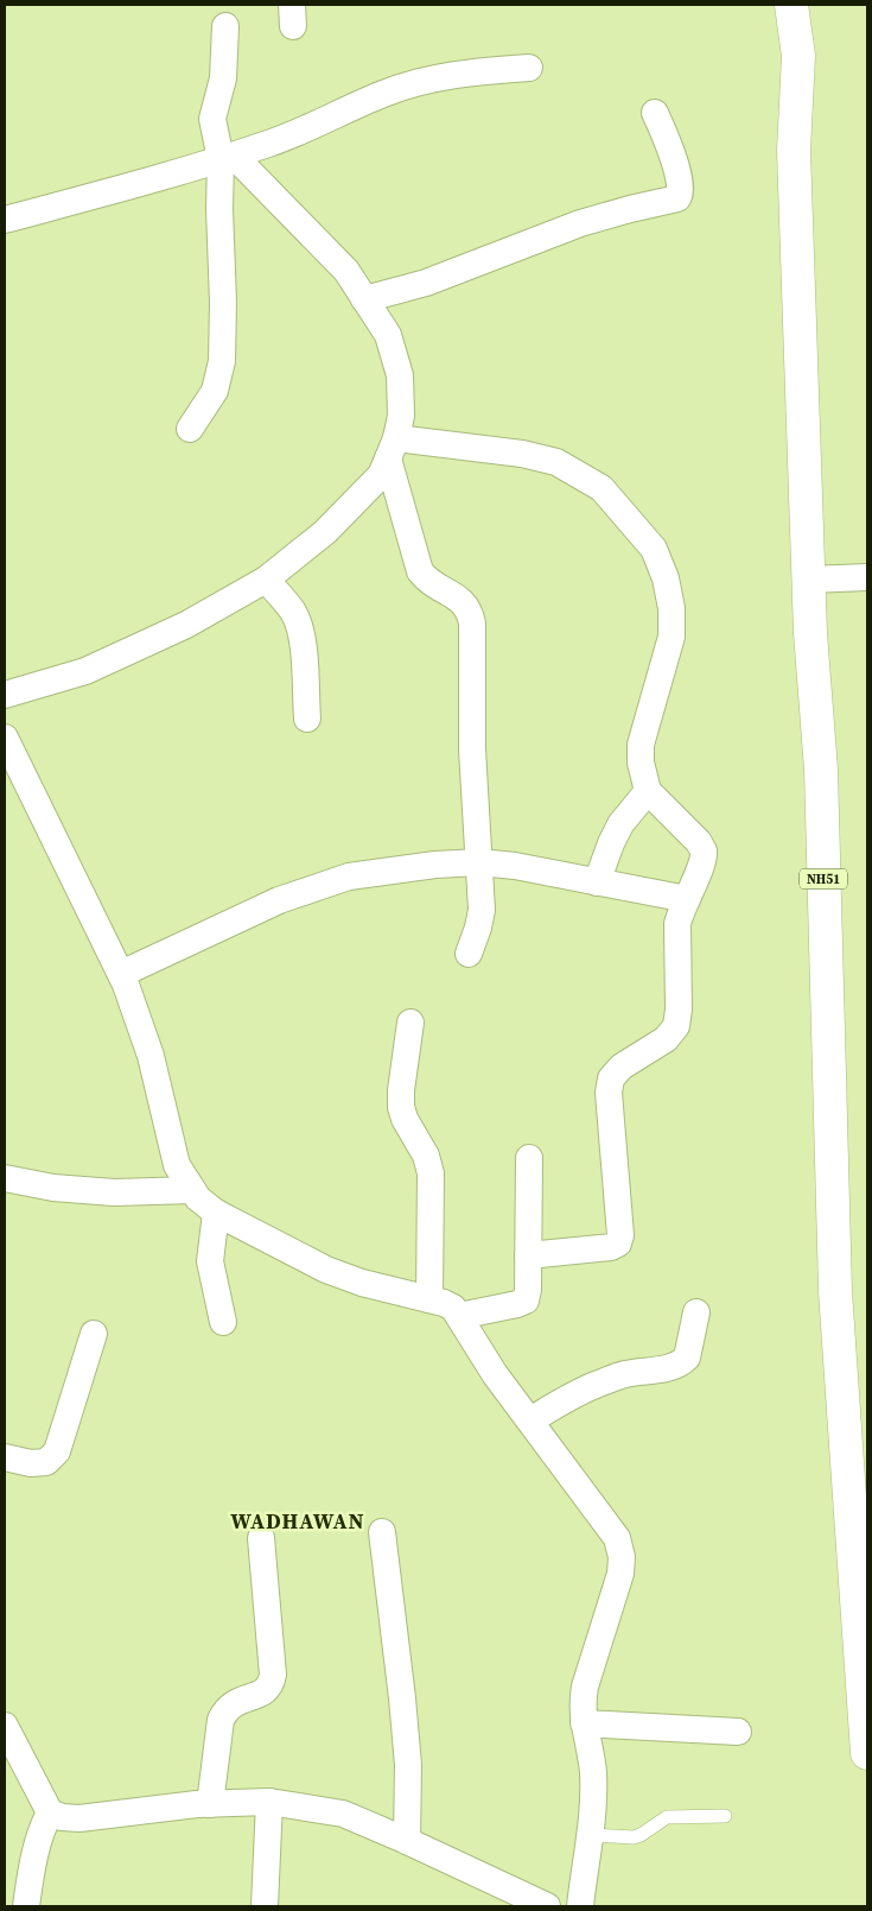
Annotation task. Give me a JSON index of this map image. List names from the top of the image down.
{
  "streets": {
    "highway": ["NH51"]
  },
  "districts": ["WADHAWAN"]
}
